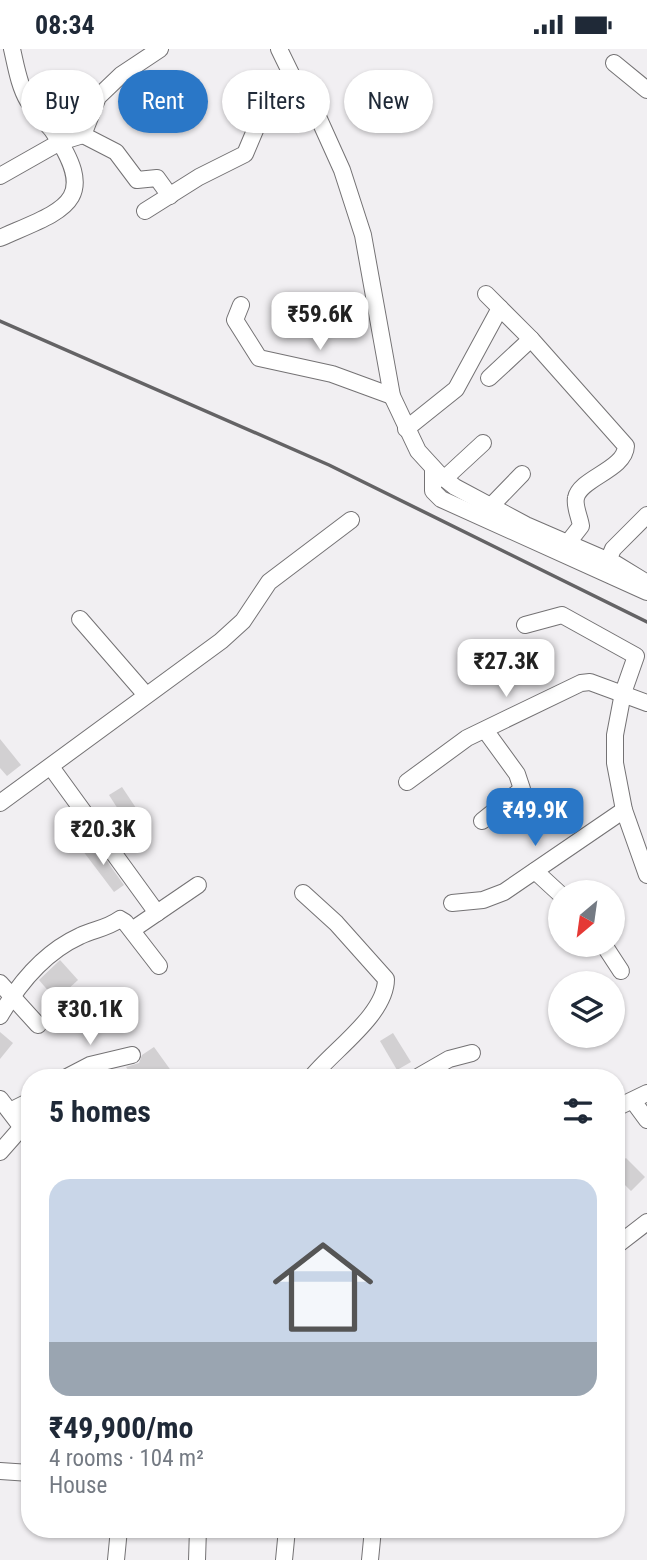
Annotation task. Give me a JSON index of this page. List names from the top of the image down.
{
  "north": "bottom left",
  "page": {
    "status": "08:34",
    "chip": [
      "Buy",
      "Rent",
      "Filters",
      "New"
    ],
    "price": [
      "₹59.6K",
      "₹27.3K",
      "₹49.9K",
      "₹20.3K",
      "₹30.1K"
    ],
    "heading": "5 homes",
    "list": [
      {
        "name": "₹49,900/mo",
        "note": "4 rooms · 104 m² · House"
      }
    ]
  }
}
